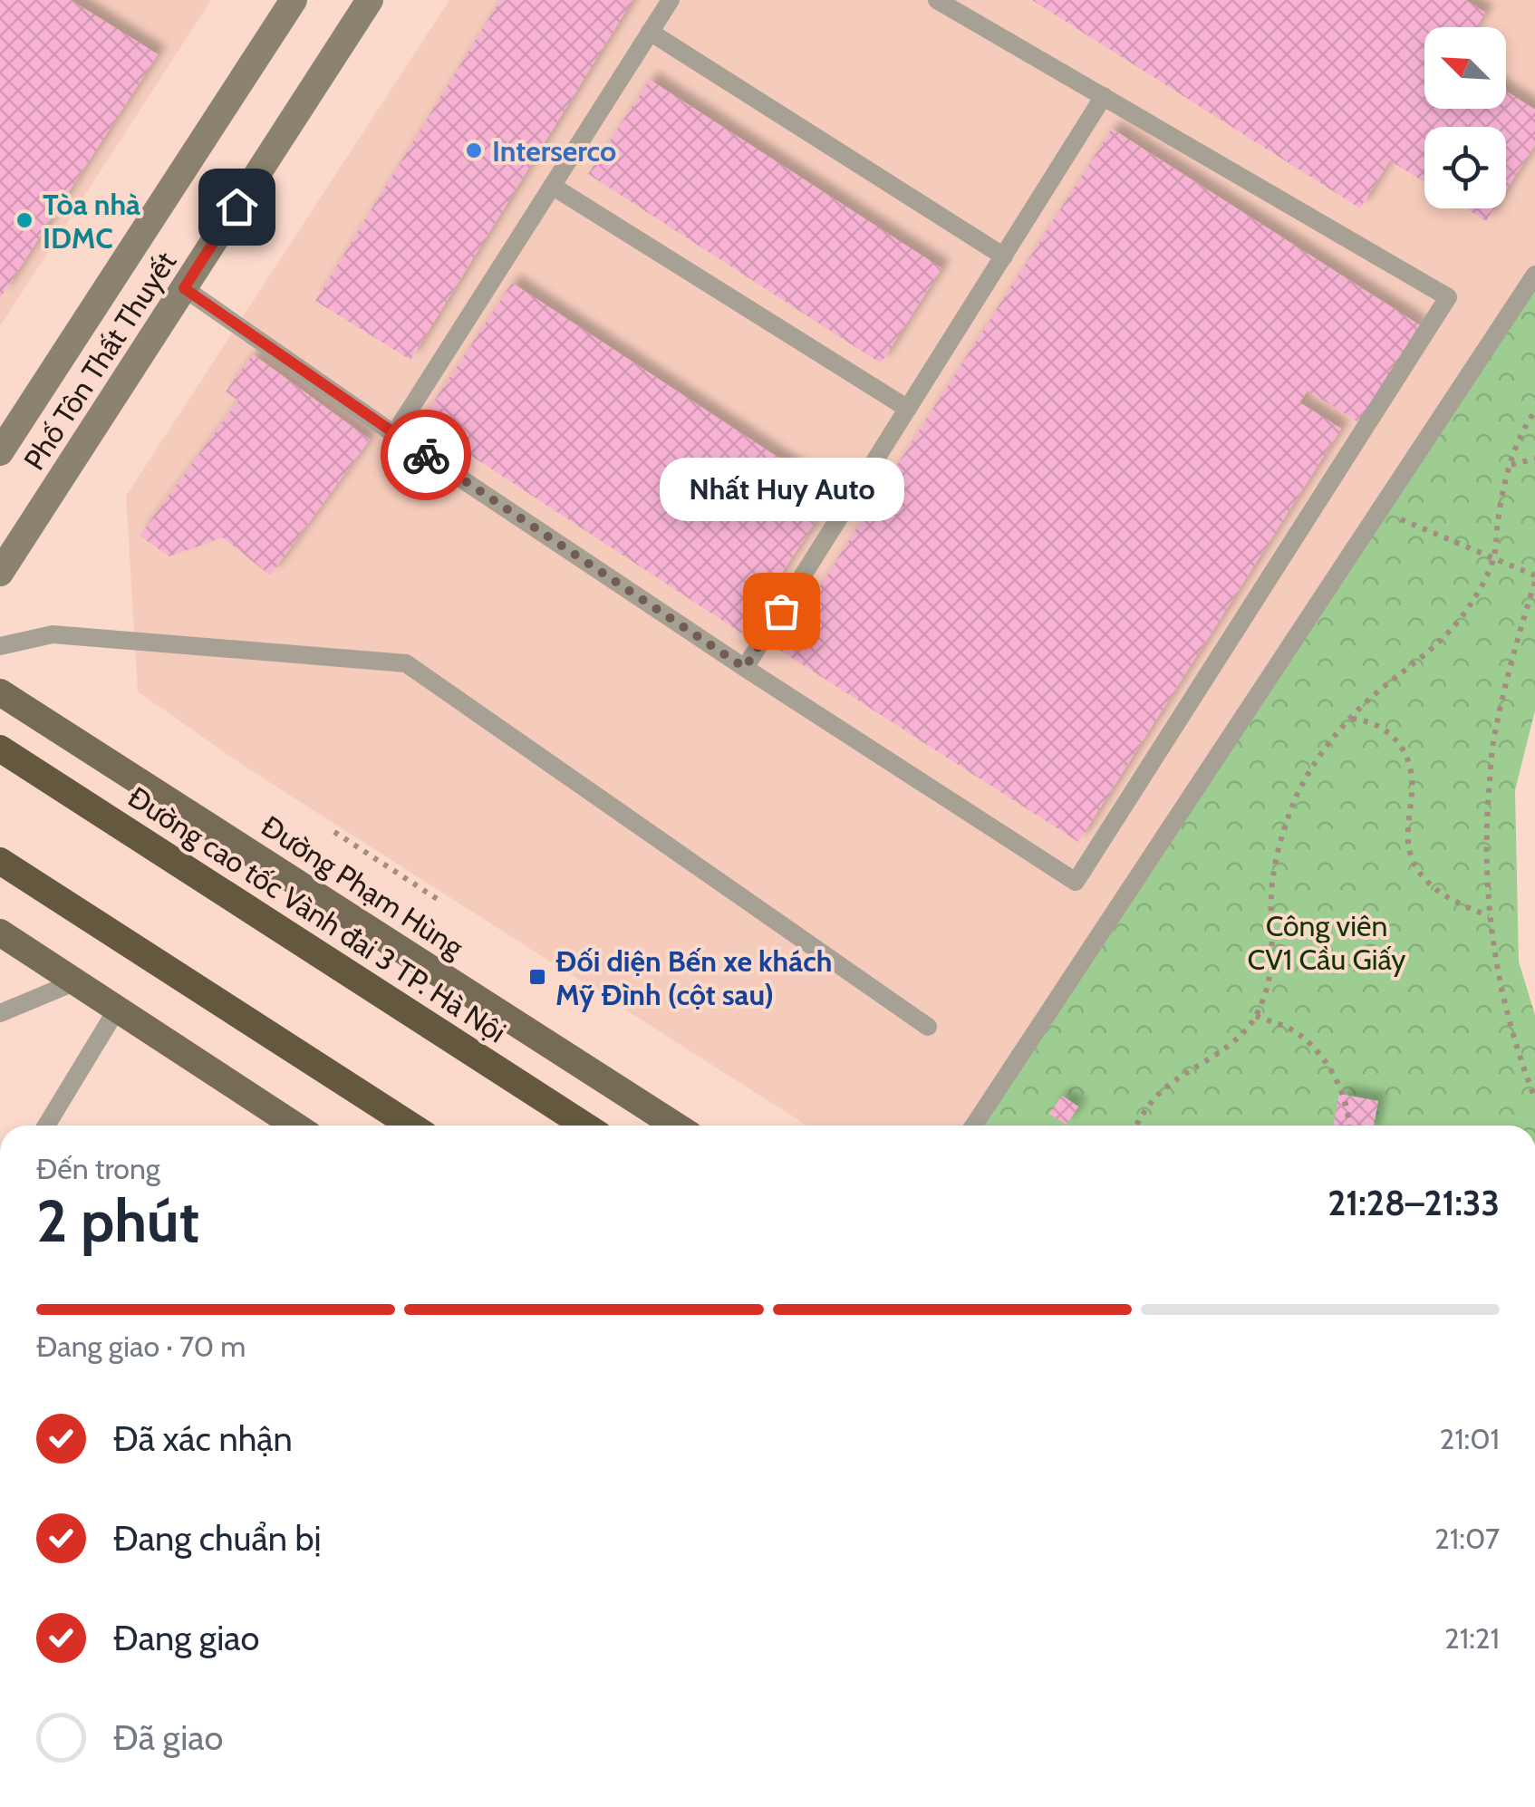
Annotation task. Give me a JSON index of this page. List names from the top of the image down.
{
  "streets": {
    "highway": ["Đường cao tốc Vành đai 3 TP. Hà Nội"],
    "main road": ["Phố Tôn Thất Thuyết", "Đường Phạm Hùng"]
  },
  "parks": ["Công viên CV1 Cầu Giấy"],
  "places": {
    "other": ["Interserco", "Tòa nhà IDMC", "Nhất Huy Auto"],
    "transit": ["Đối diện Bến xe khách Mỹ Đình (cột sau)"]
  },
  "north": "top left",
  "page": {
    "bubble": "Nhất Huy Auto",
    "heading": ["2 phút", "Đến trong", "21:28–21:33"],
    "bar": "Đang giao · 70 m",
    "list": [
      ["Đã xác nhận", "21:01"],
      ["Đang chuẩn bị", "21:07"],
      ["Đang giao", "21:21"],
      "Đã giao"
    ]
  }
}
